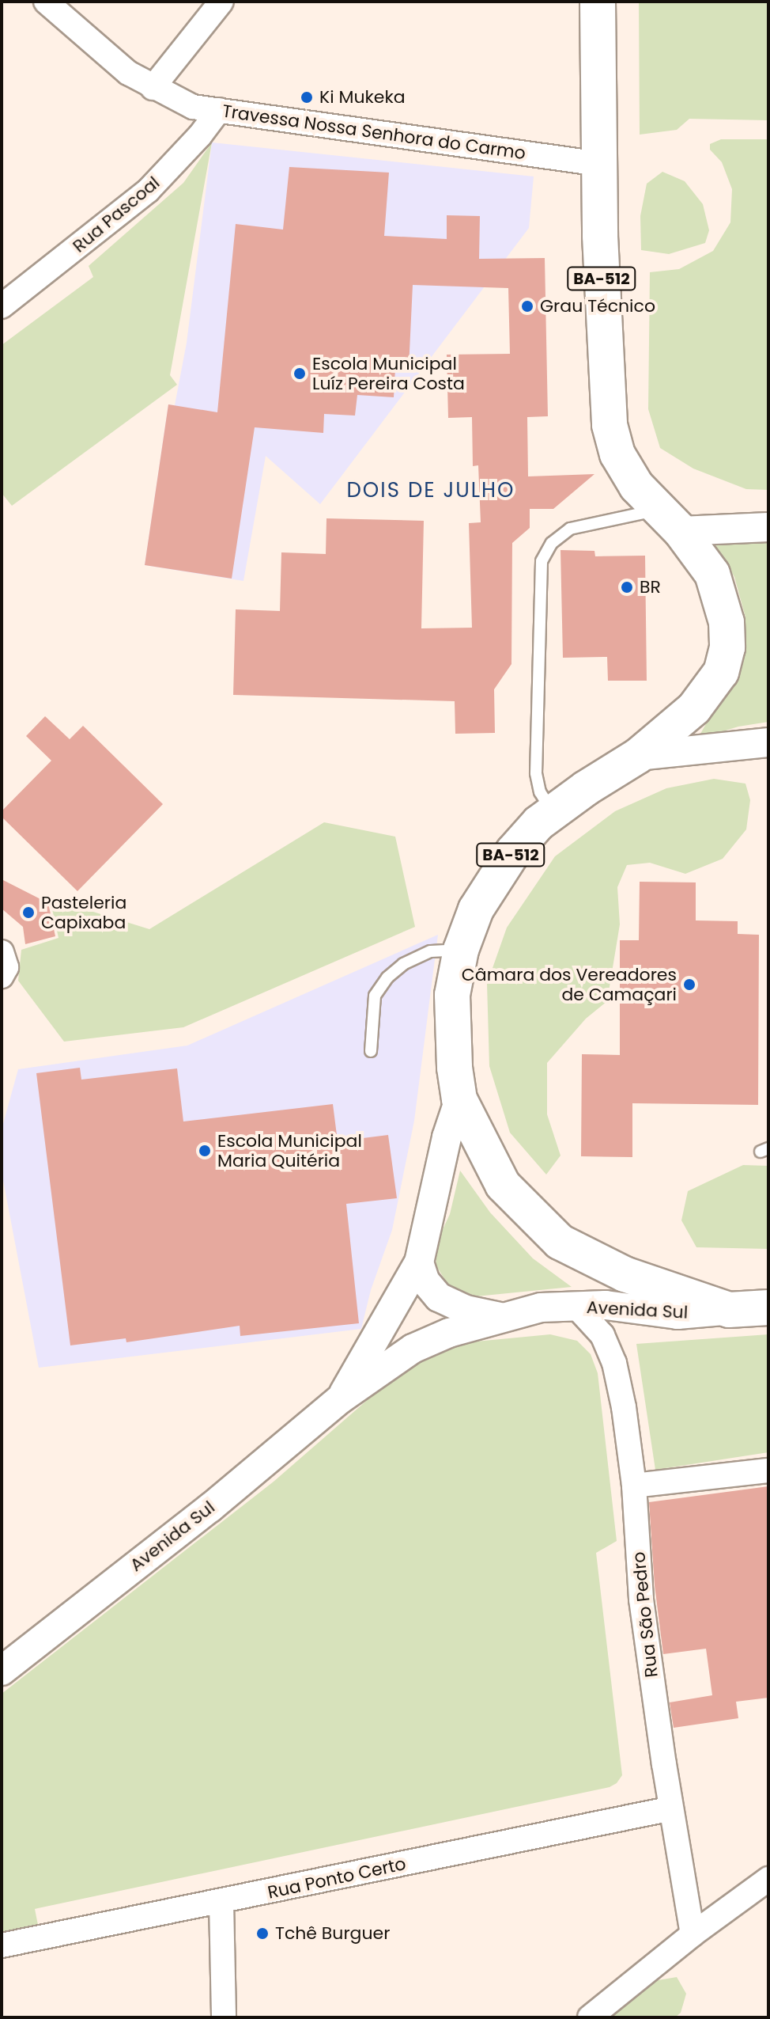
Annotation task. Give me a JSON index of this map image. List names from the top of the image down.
{
  "streets": {
    "main road": ["BA-512"],
    "street": [
      "Travessa Nossa Senhora do Carmo",
      "Rua Pascoal",
      "Avenida Sul",
      "Rua São Pedro",
      "Rua Ponto Certo"
    ]
  },
  "crossings": [
    ["Travessa Nossa Senhora do Carmo", "Rua Pascoal"],
    ["Travessa Nossa Senhora do Carmo", "BA-512"],
    ["BA-512", "Avenida Sul"],
    ["Avenida Sul", "Rua São Pedro"],
    ["Rua São Pedro", "Rua Ponto Certo"]
  ],
  "districts": ["DOIS DE JULHO"],
  "places": [
    "Ki Mukeka",
    "Grau Técnico",
    "Escola Municipal Luíz Pereira Costa",
    "BR",
    "Pasteleria Capixaba",
    "Câmara dos Vereadores de Camaçari",
    "Escola Municipal Maria Quitéria",
    "Tchê Burguer"
  ]
}
